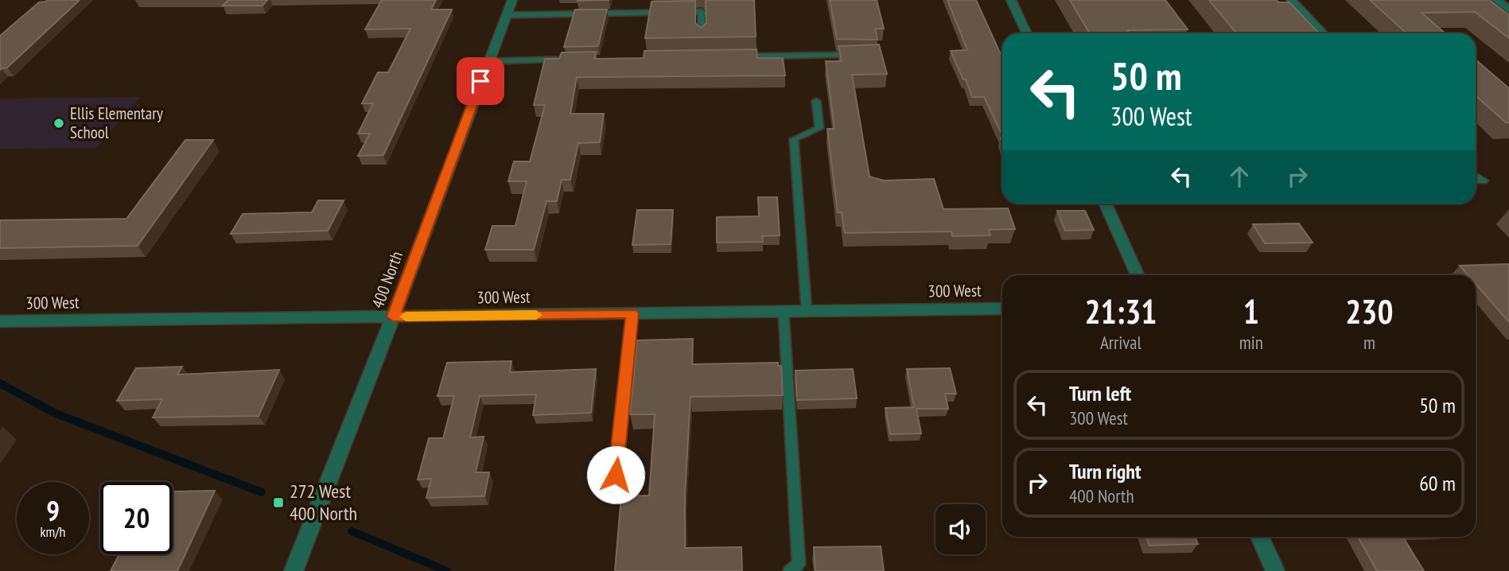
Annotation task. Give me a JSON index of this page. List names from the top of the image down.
{
  "streets": {
    "street": ["400 North", "300 West"]
  },
  "crossings": [
    ["400 North", "300 West"]
  ],
  "places": {
    "other": ["Ellis Elementary School"],
    "transit": ["272 West 400 North"]
  },
  "page": {
    "turn": ["50 m", "300 West"],
    "eta": [
      "21:31",
      "Arrival",
      "1",
      "min",
      "230",
      "m"
    ],
    "list": [
      {
        "name": "Turn left",
        "note": "300 West",
        "value": "50 m"
      },
      {
        "name": "Turn right",
        "note": "400 North",
        "value": "60 m"
      }
    ],
    "speed": "9 km/h",
    "limit": "20"
  }
}
